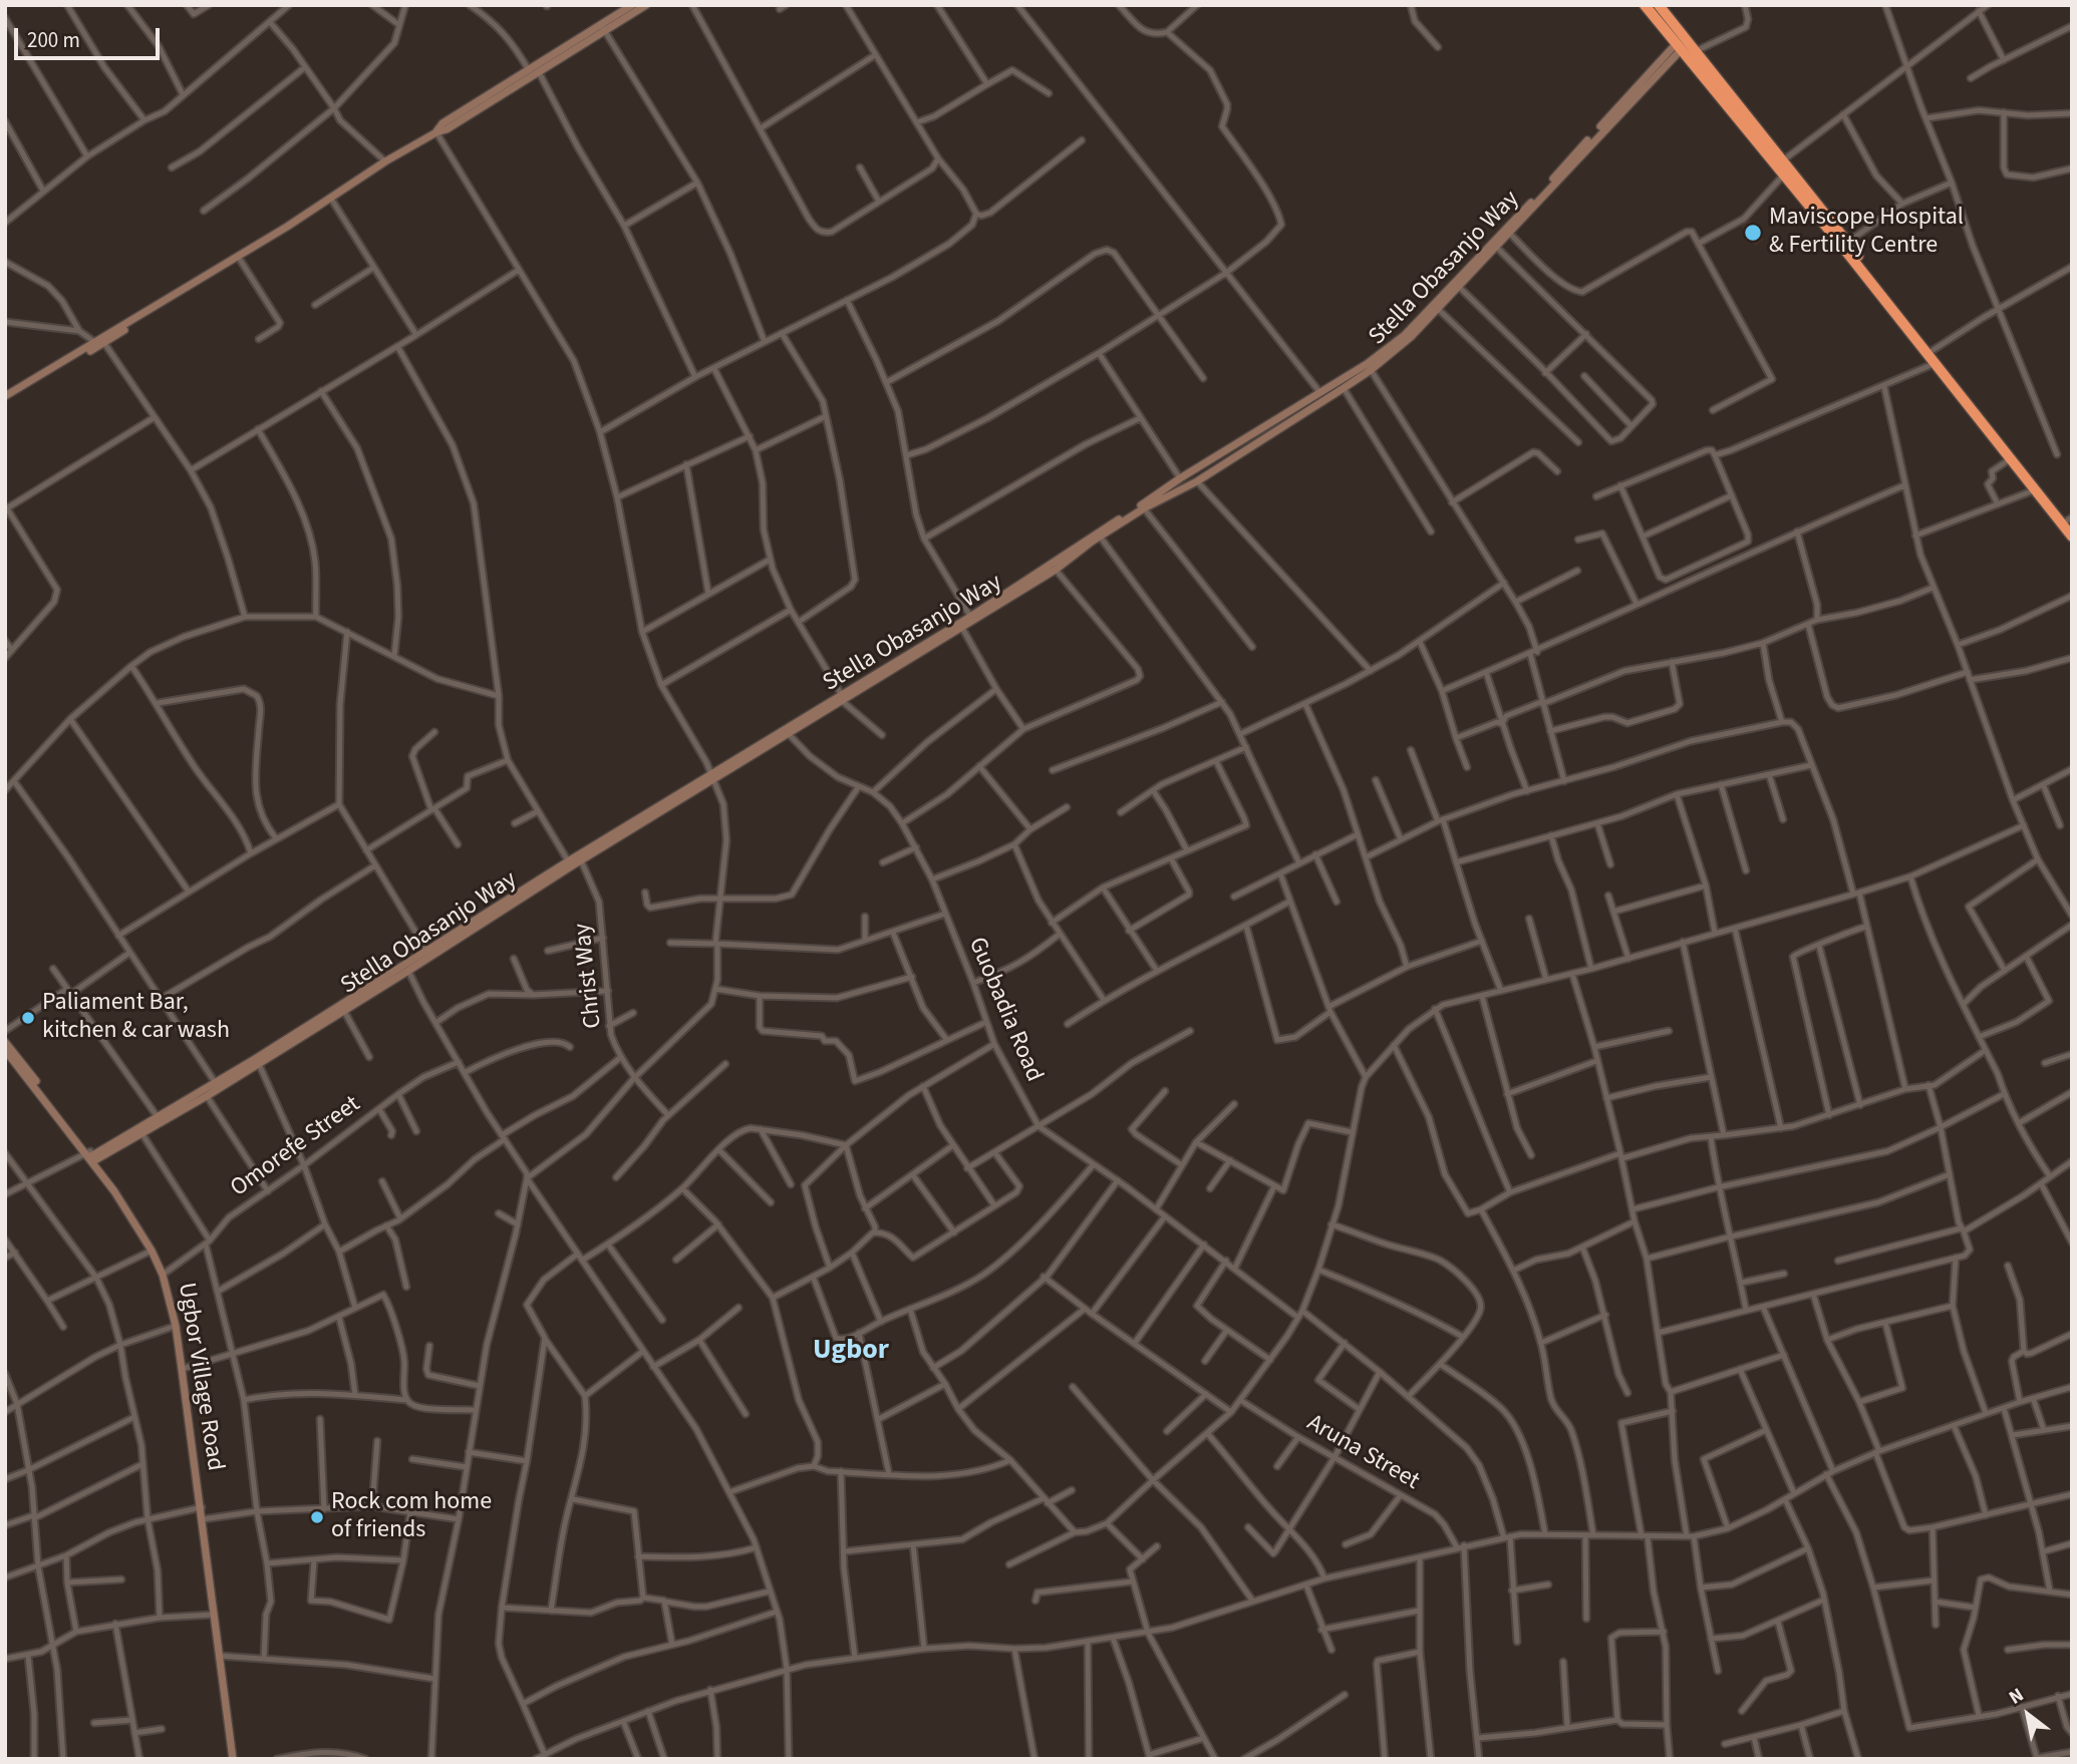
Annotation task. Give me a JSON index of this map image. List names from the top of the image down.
{
  "streets": {
    "street": [
      "Stella Obasanjo Way",
      "Christ Way",
      "Guobadia Road",
      "Omorefe Street",
      "Ugbor Village Road",
      "Aruna Street"
    ]
  },
  "crossings": [
    ["Stella Obasanjo Way", "Christ Way"],
    ["Stella Obasanjo Way", "Guobadia Road"],
    ["Stella Obasanjo Way", "Ugbor Village Road"],
    ["Omorefe Street", "Ugbor Village Road"]
  ],
  "districts": ["Ugbor"],
  "places": ["Maviscope Hospital & Fertility Centre", "Paliament Bar, kitchen & car wash", "Rock com home of friends"],
  "scale_bar": "200 m",
  "north": "top left"
}
